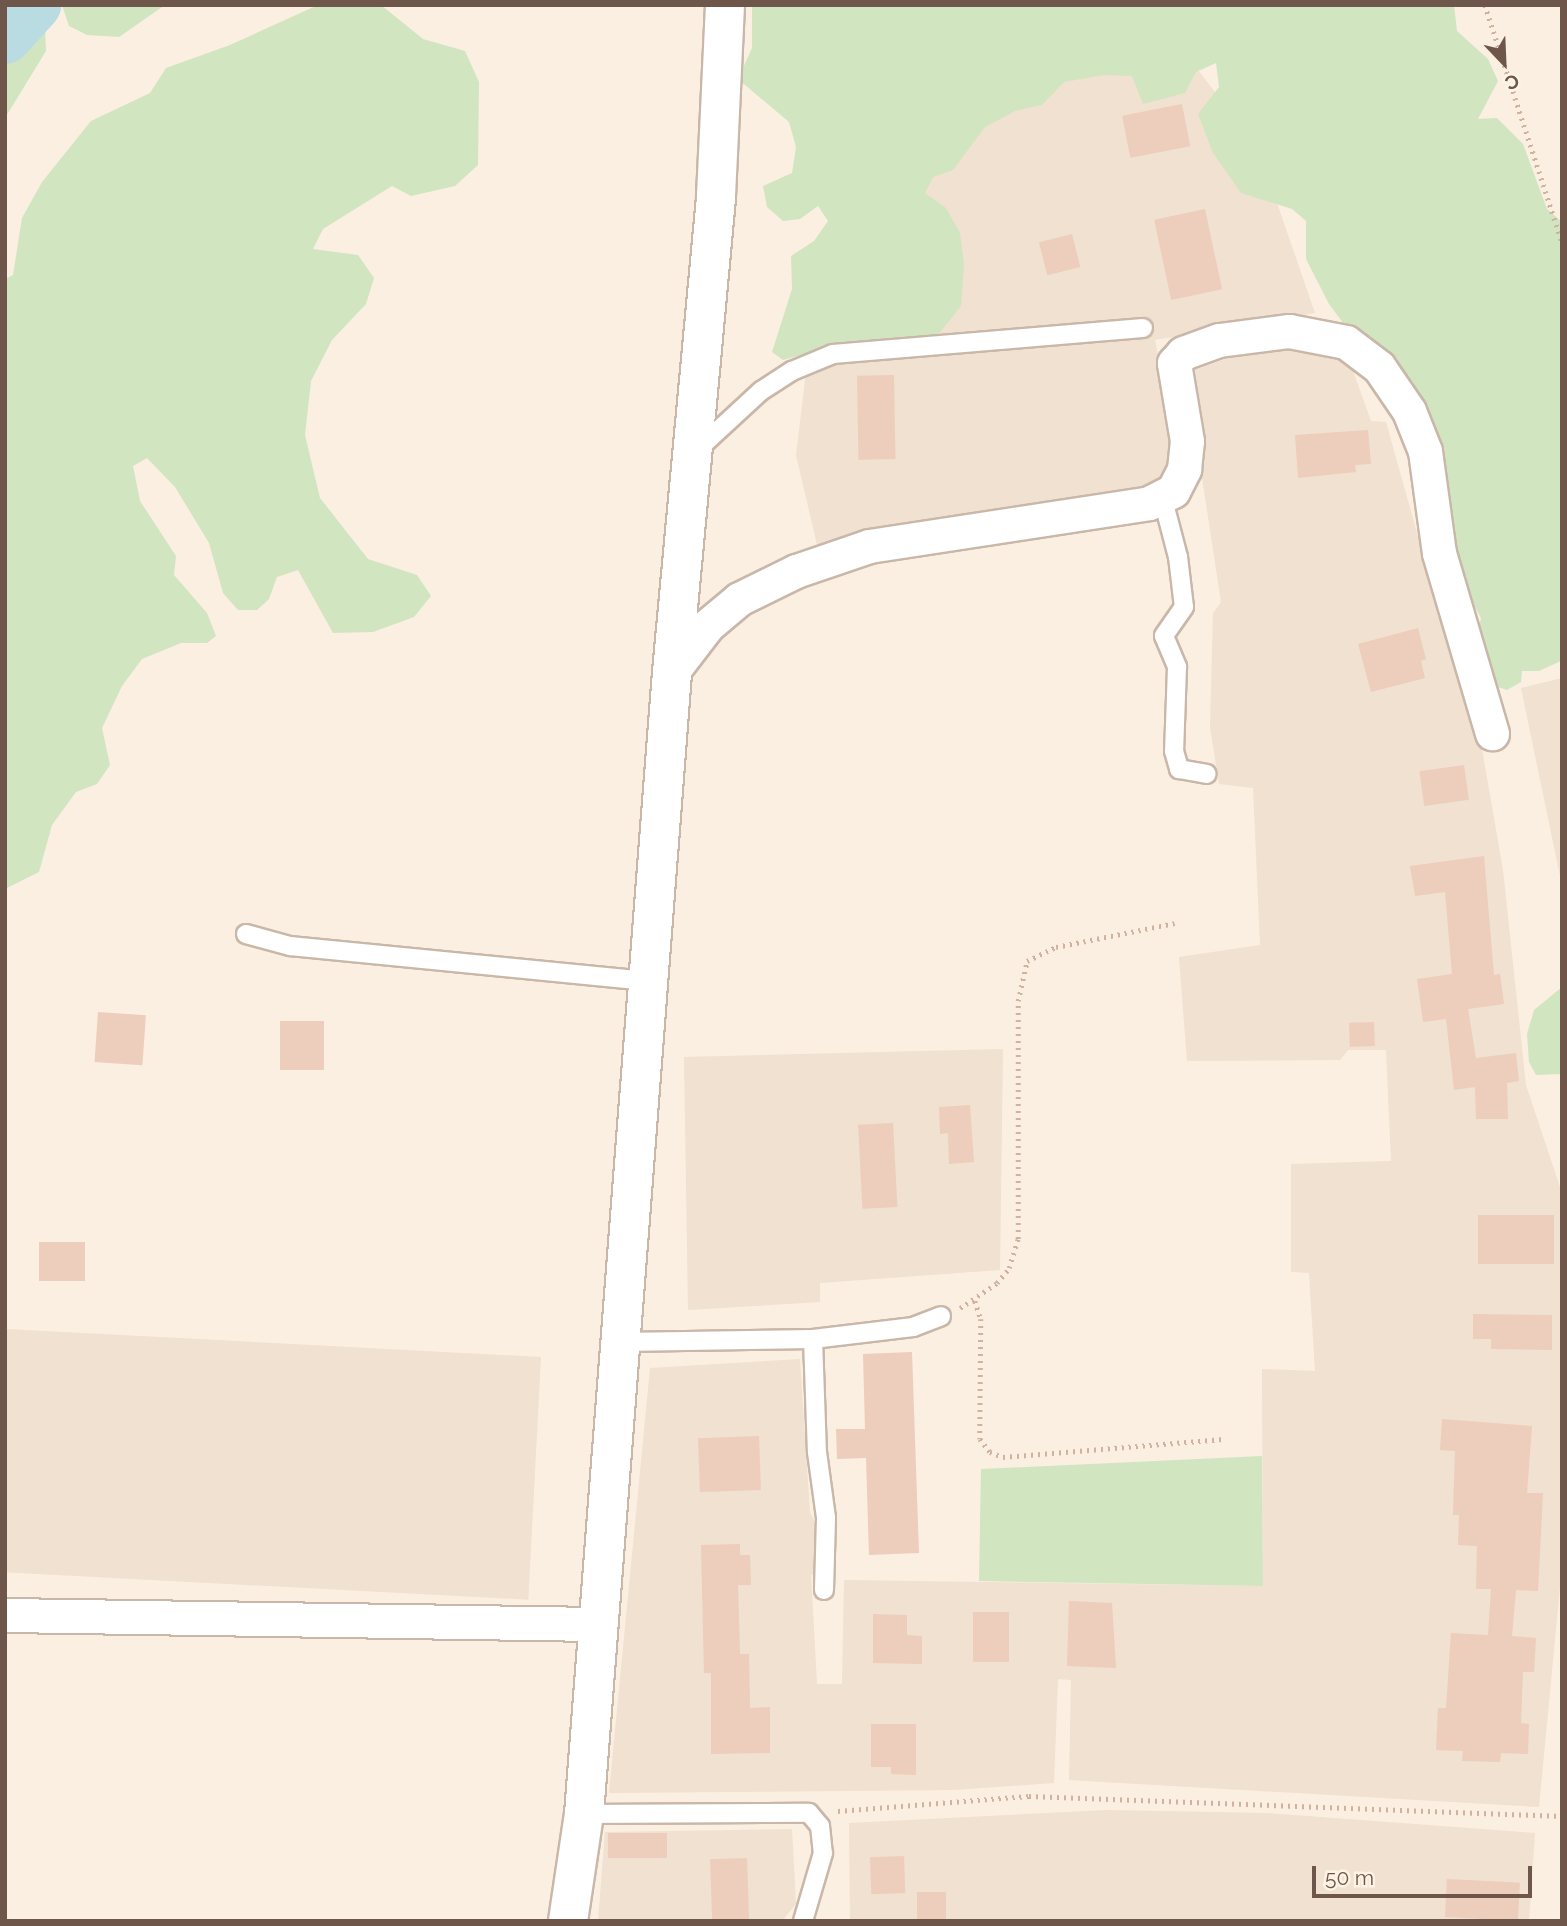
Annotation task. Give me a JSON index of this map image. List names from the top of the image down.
{
  "scale_bar": "50 m",
  "north": "bottom right"
}
